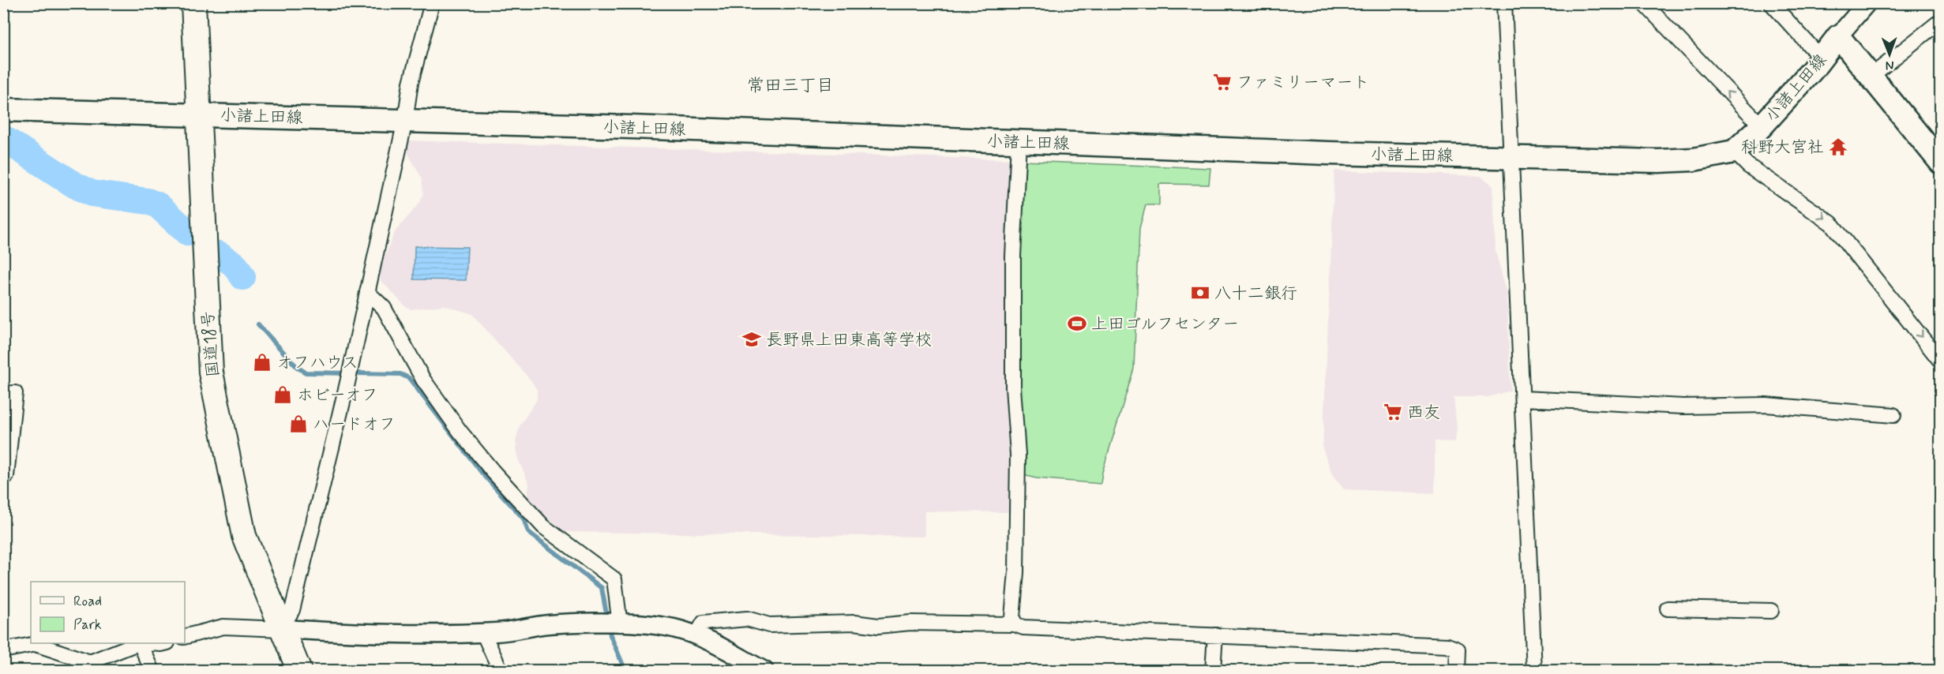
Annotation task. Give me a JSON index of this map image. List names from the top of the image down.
{
  "streets": {
    "highway": ["国道18号"],
    "main road": ["小諸上田線"]
  },
  "crossings": [
    ["小諸上田線", "国道18号"]
  ],
  "districts": ["常田三丁目"],
  "places": {
    "supermarket": ["ファミリーマート", "西友"],
    "temple": ["科野大宮社"],
    "bank": ["八十二銀行"],
    "sports": ["上田ゴルフセンター"],
    "school or university": ["長野県上田東高等学校"],
    "shop": ["オフハウス", "ホビーオフ", "ハードオフ"]
  },
  "legend": ["Road", "Park"],
  "north": "bottom"
}
